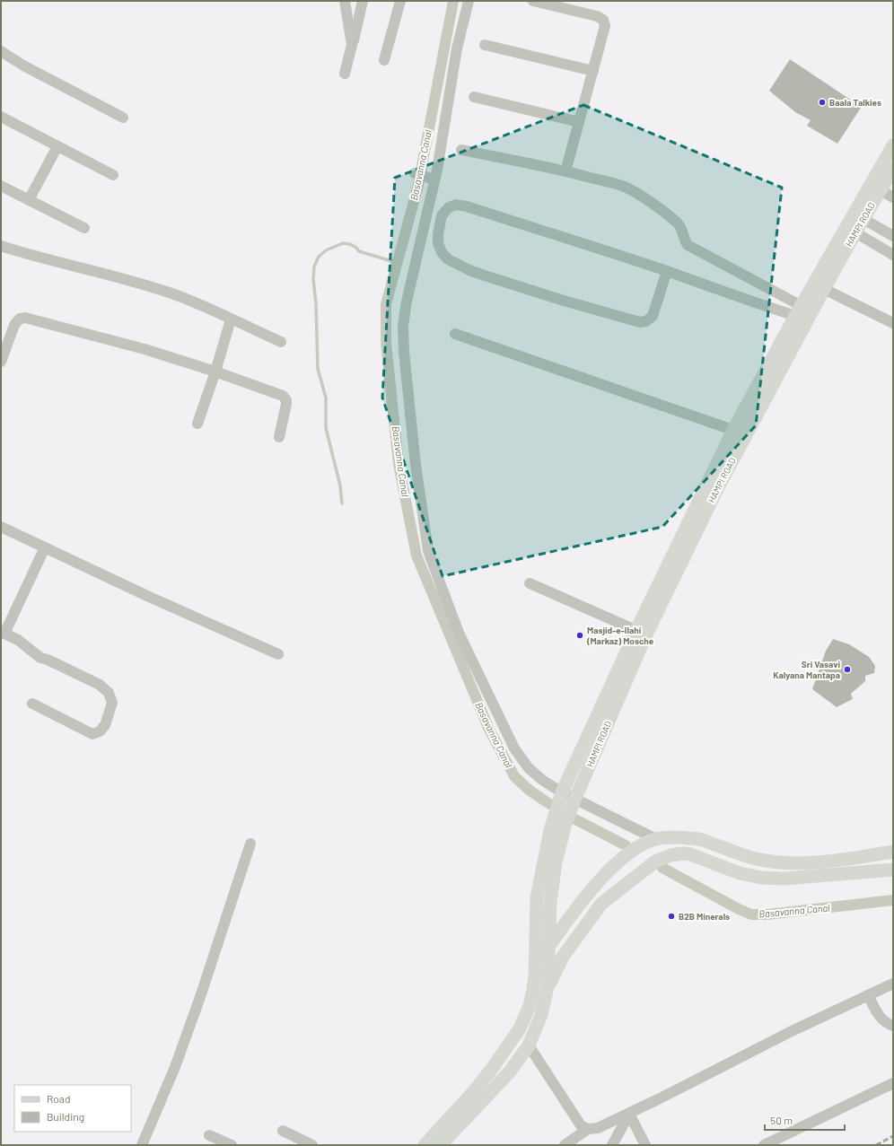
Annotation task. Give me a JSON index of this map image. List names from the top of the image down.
{
  "streets": {
    "main road": ["HAMPI ROAD"]
  },
  "water": ["Basavanna Canal"],
  "places": [
    "Baala Talkies",
    "Masjid-e-Ilahi (Markaz) Mosche",
    "Sri Vasavi Kalyana Mantapa",
    "B2B Minerals"
  ],
  "legend": ["Road", "Building"],
  "scale_bar": "50 m"
}
